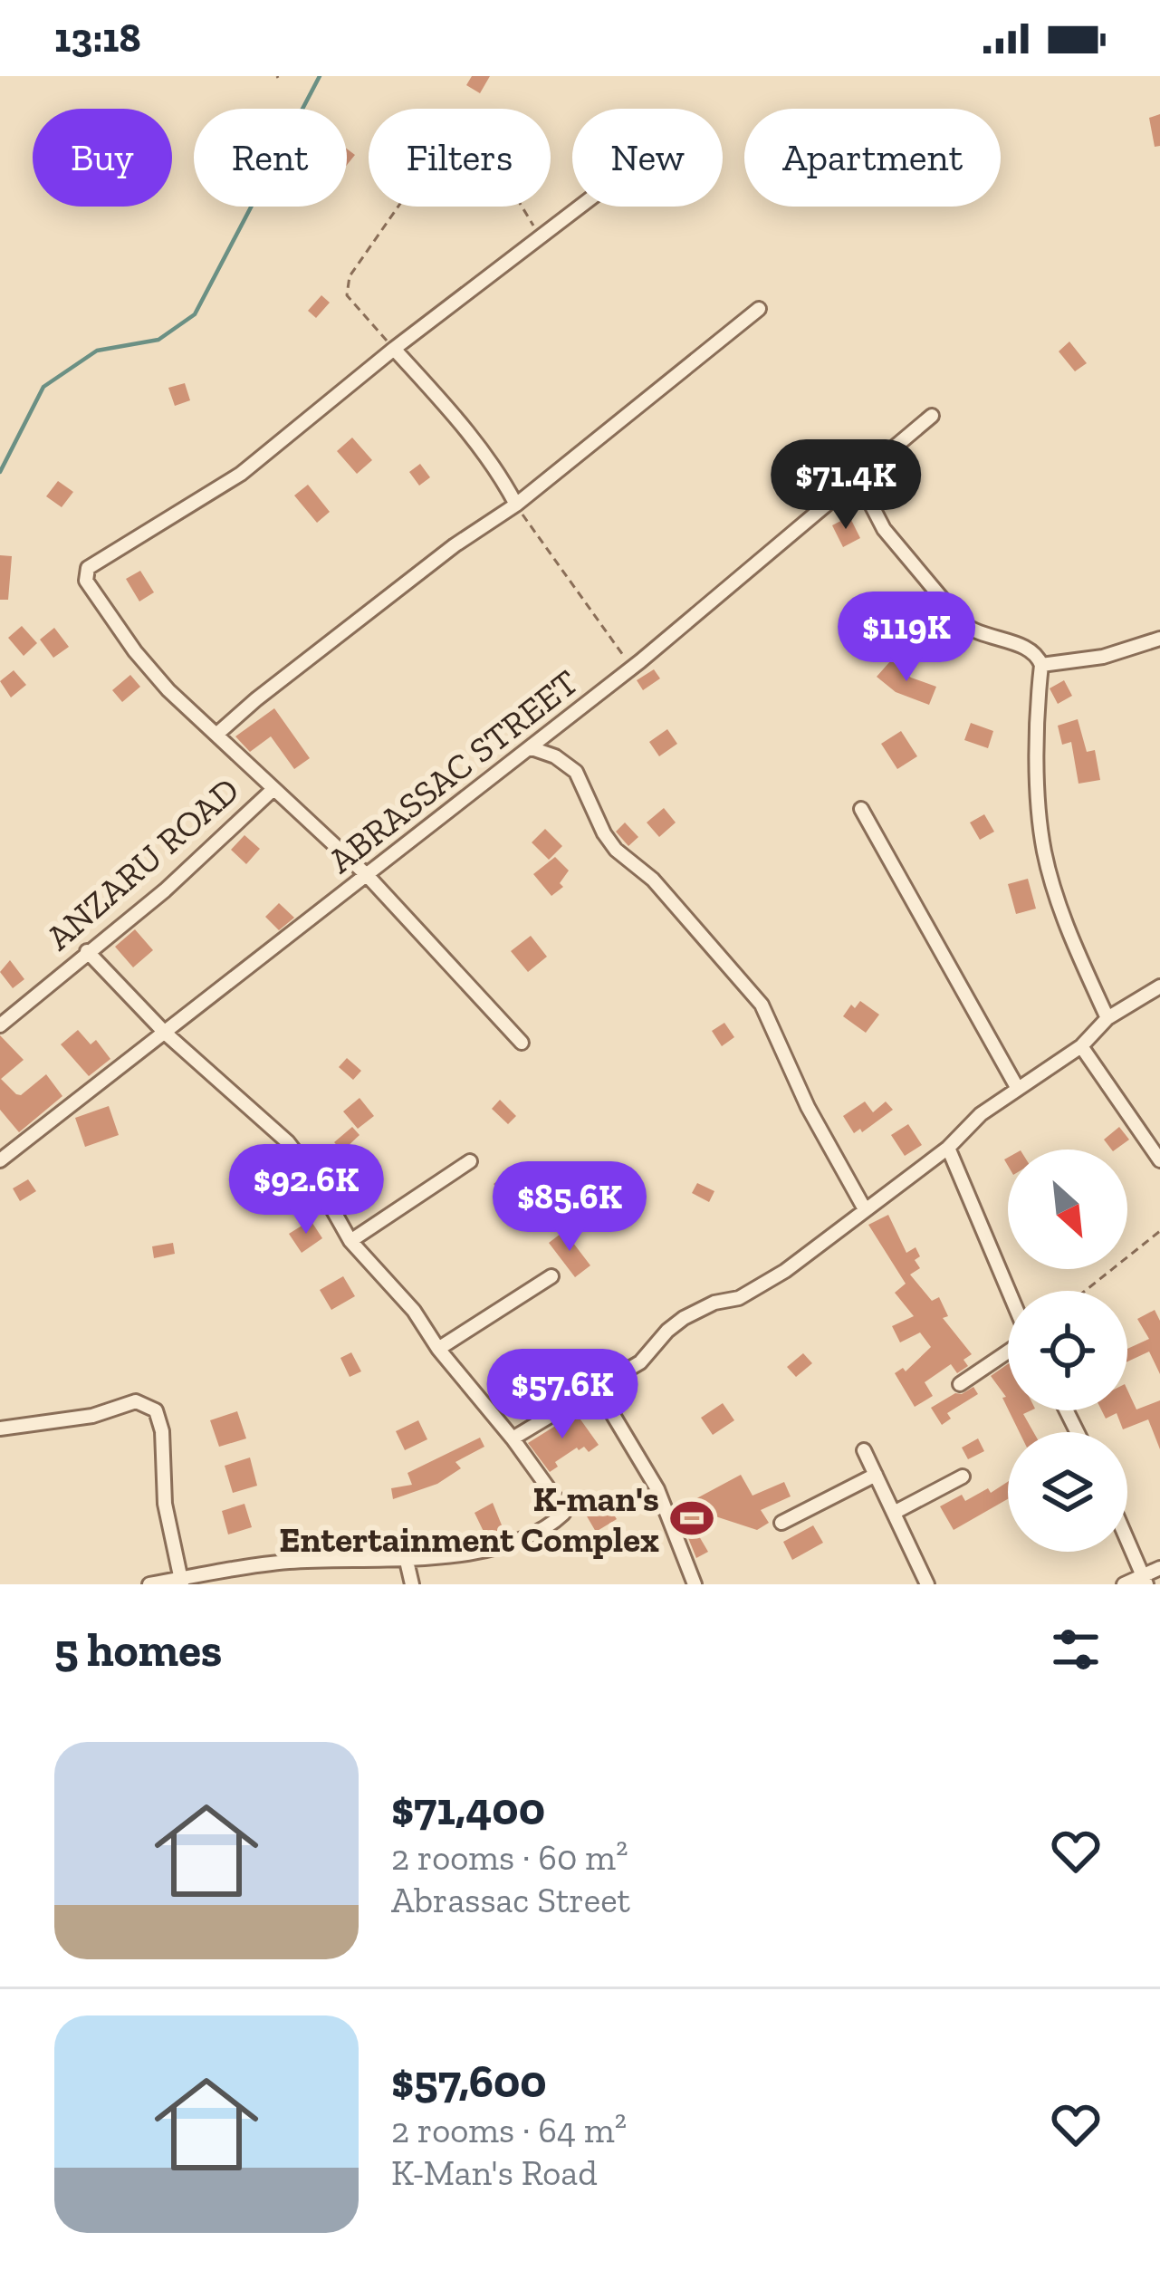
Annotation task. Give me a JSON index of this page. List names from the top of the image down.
{
  "streets": {
    "street": ["ABRASSAC STREET", "ANZARU ROAD"]
  },
  "places": {
    "sports": ["K-man's Entertainment Complex"]
  },
  "north": "bottom right",
  "page": {
    "status": "13:18",
    "chip": [
      "Buy",
      "Rent",
      "Filters",
      "New",
      "Apartment"
    ],
    "price": [
      "$71.4K",
      "$119K",
      "$92.6K",
      "$85.6K",
      "$57.6K"
    ],
    "heading": "5 homes",
    "list": [
      {
        "name": "$71,400",
        "note": "2 rooms · 60 m² · Abrassac Street"
      },
      {
        "name": "$57,600",
        "note": "2 rooms · 64 m² · K-Man's Road"
      }
    ]
  }
}
